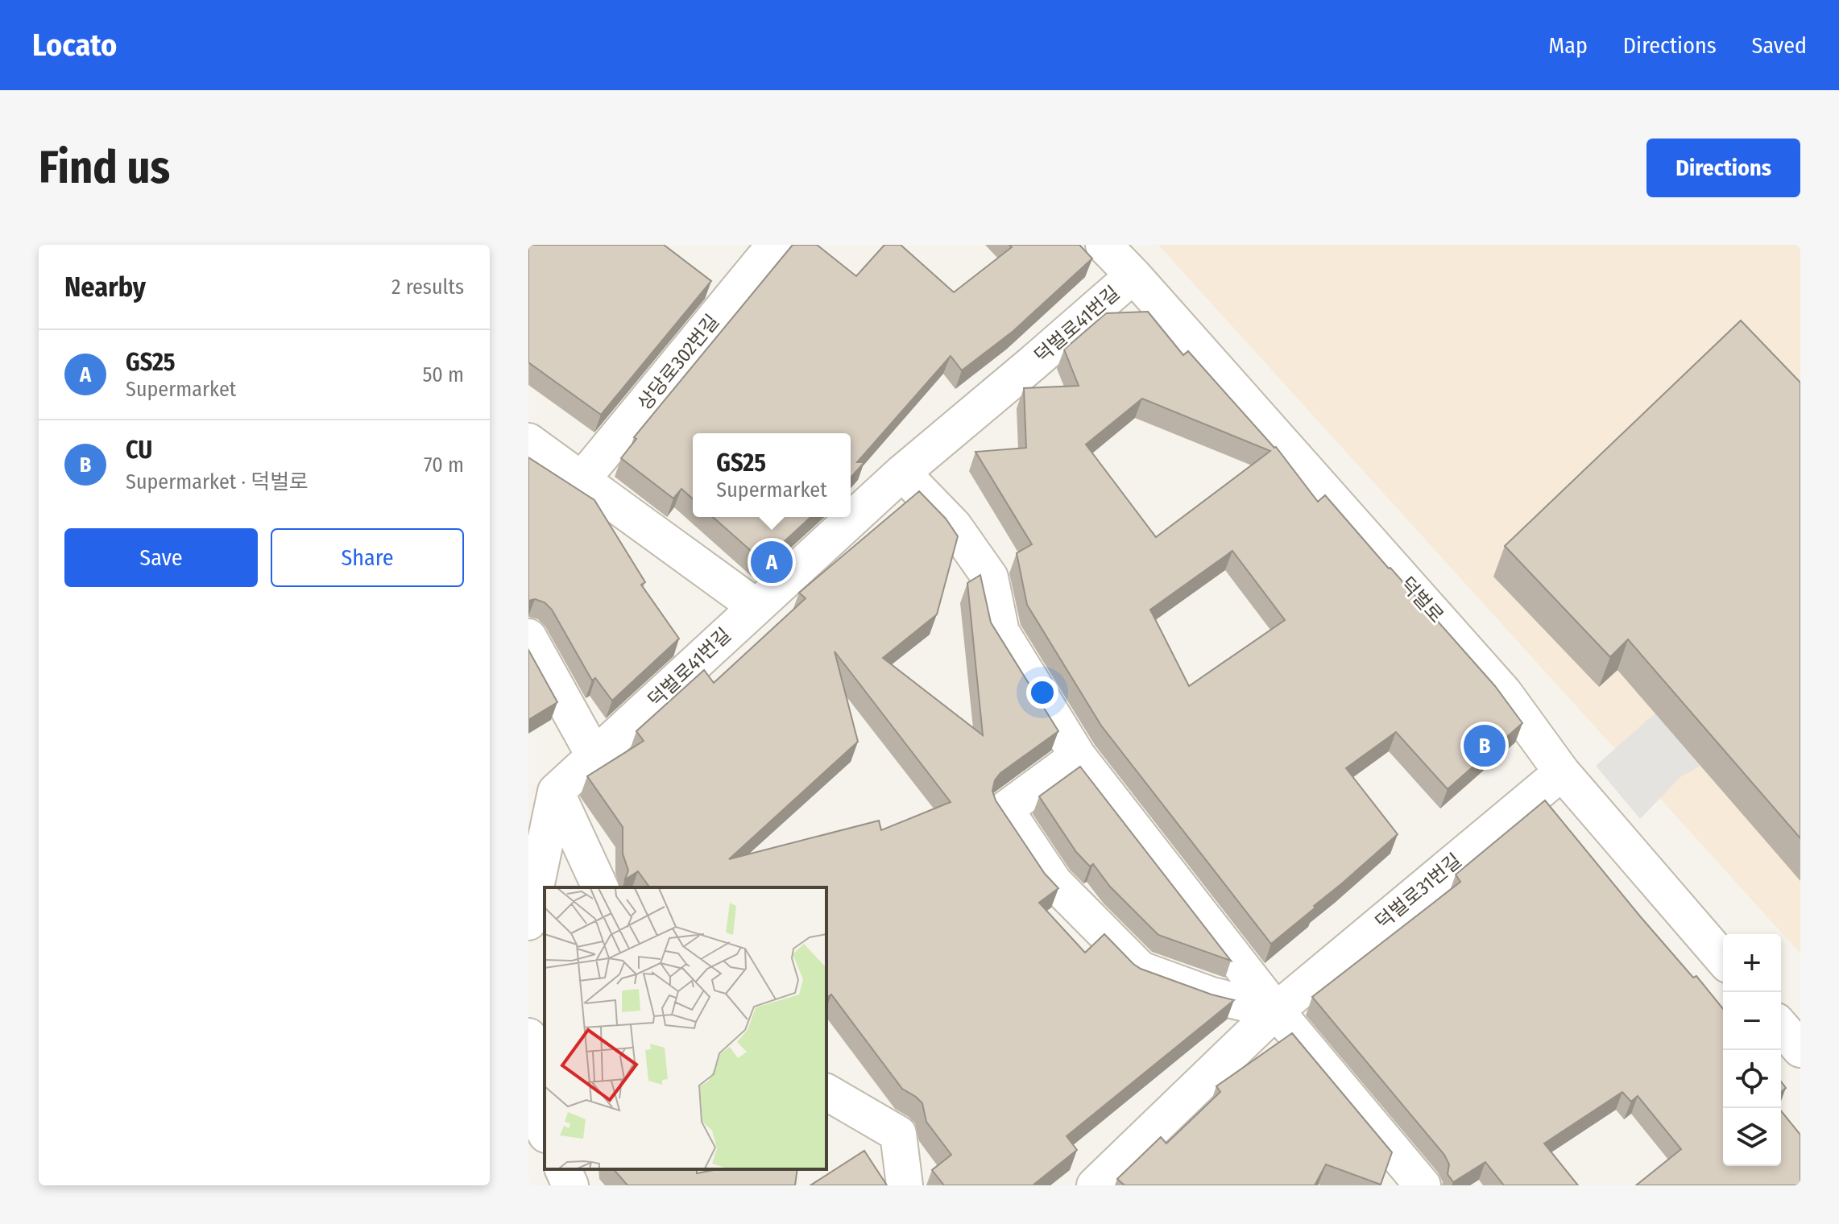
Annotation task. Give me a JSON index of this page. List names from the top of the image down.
{
  "streets": {
    "street": [
      "덕벌로41번길",
      "상당로302번길",
      "덕벌로",
      "덕벌로31번길"
    ]
  },
  "crossings": [
    ["덕벌로41번길", "덕벌로"],
    ["덕벌로", "덕벌로31번길"]
  ],
  "page": {
    "header": "Locato",
    "nav": ["Map", "Directions", "Saved"],
    "buttons": [
      "Directions",
      ["Save", "Share"]
    ],
    "title": "Find us",
    "heading": ["Nearby", "2 results"],
    "list": [
      {
        "mark": "A",
        "name": "GS25",
        "note": "Supermarket",
        "value": "50 m"
      },
      {
        "mark": "B",
        "name": "CU",
        "note": "Supermarket · 덕벌로",
        "value": "70 m"
      }
    ],
    "popup": ["GS25", "Supermarket"],
    "pins": ["A", "B"],
    "map_buttons": ["+", "−"]
  }
}
